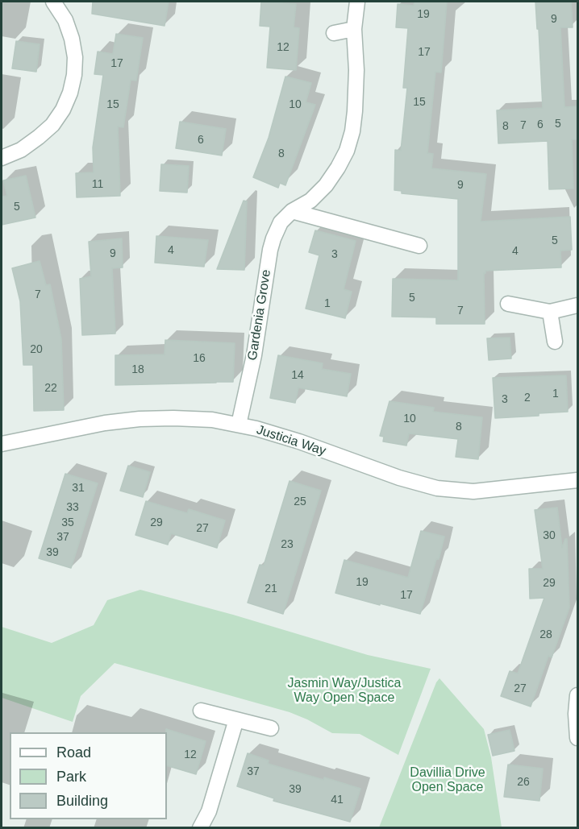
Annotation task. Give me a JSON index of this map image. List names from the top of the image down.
{
  "streets": {
    "street": ["Gardenia Grove", "Justicia Way"]
  },
  "crossings": [
    ["Gardenia Grove", "Justicia Way"]
  ],
  "parks": ["Jasmin Way/Justica Way Open Space", "Davillia Drive Open Space"],
  "house_numbers": [
    "19",
    "9",
    "12",
    "17",
    "17",
    "15",
    "15",
    "10",
    "5",
    "6",
    "7",
    "8",
    "6",
    "8",
    "11",
    "9",
    "5",
    "5",
    "4",
    "4",
    "9",
    "3",
    "7",
    "5",
    "1",
    "7",
    "20",
    "16",
    "18",
    "14",
    "22",
    "1",
    "2",
    "3",
    "10",
    "8",
    "31",
    "25",
    "33",
    "35",
    "29",
    "27",
    "30",
    "37",
    "23",
    "39",
    "19",
    "29",
    "21",
    "17",
    "28",
    "27",
    "12",
    "37",
    "26",
    "39",
    "41"
  ],
  "legend": ["Road", "Park", "Building"]
}
